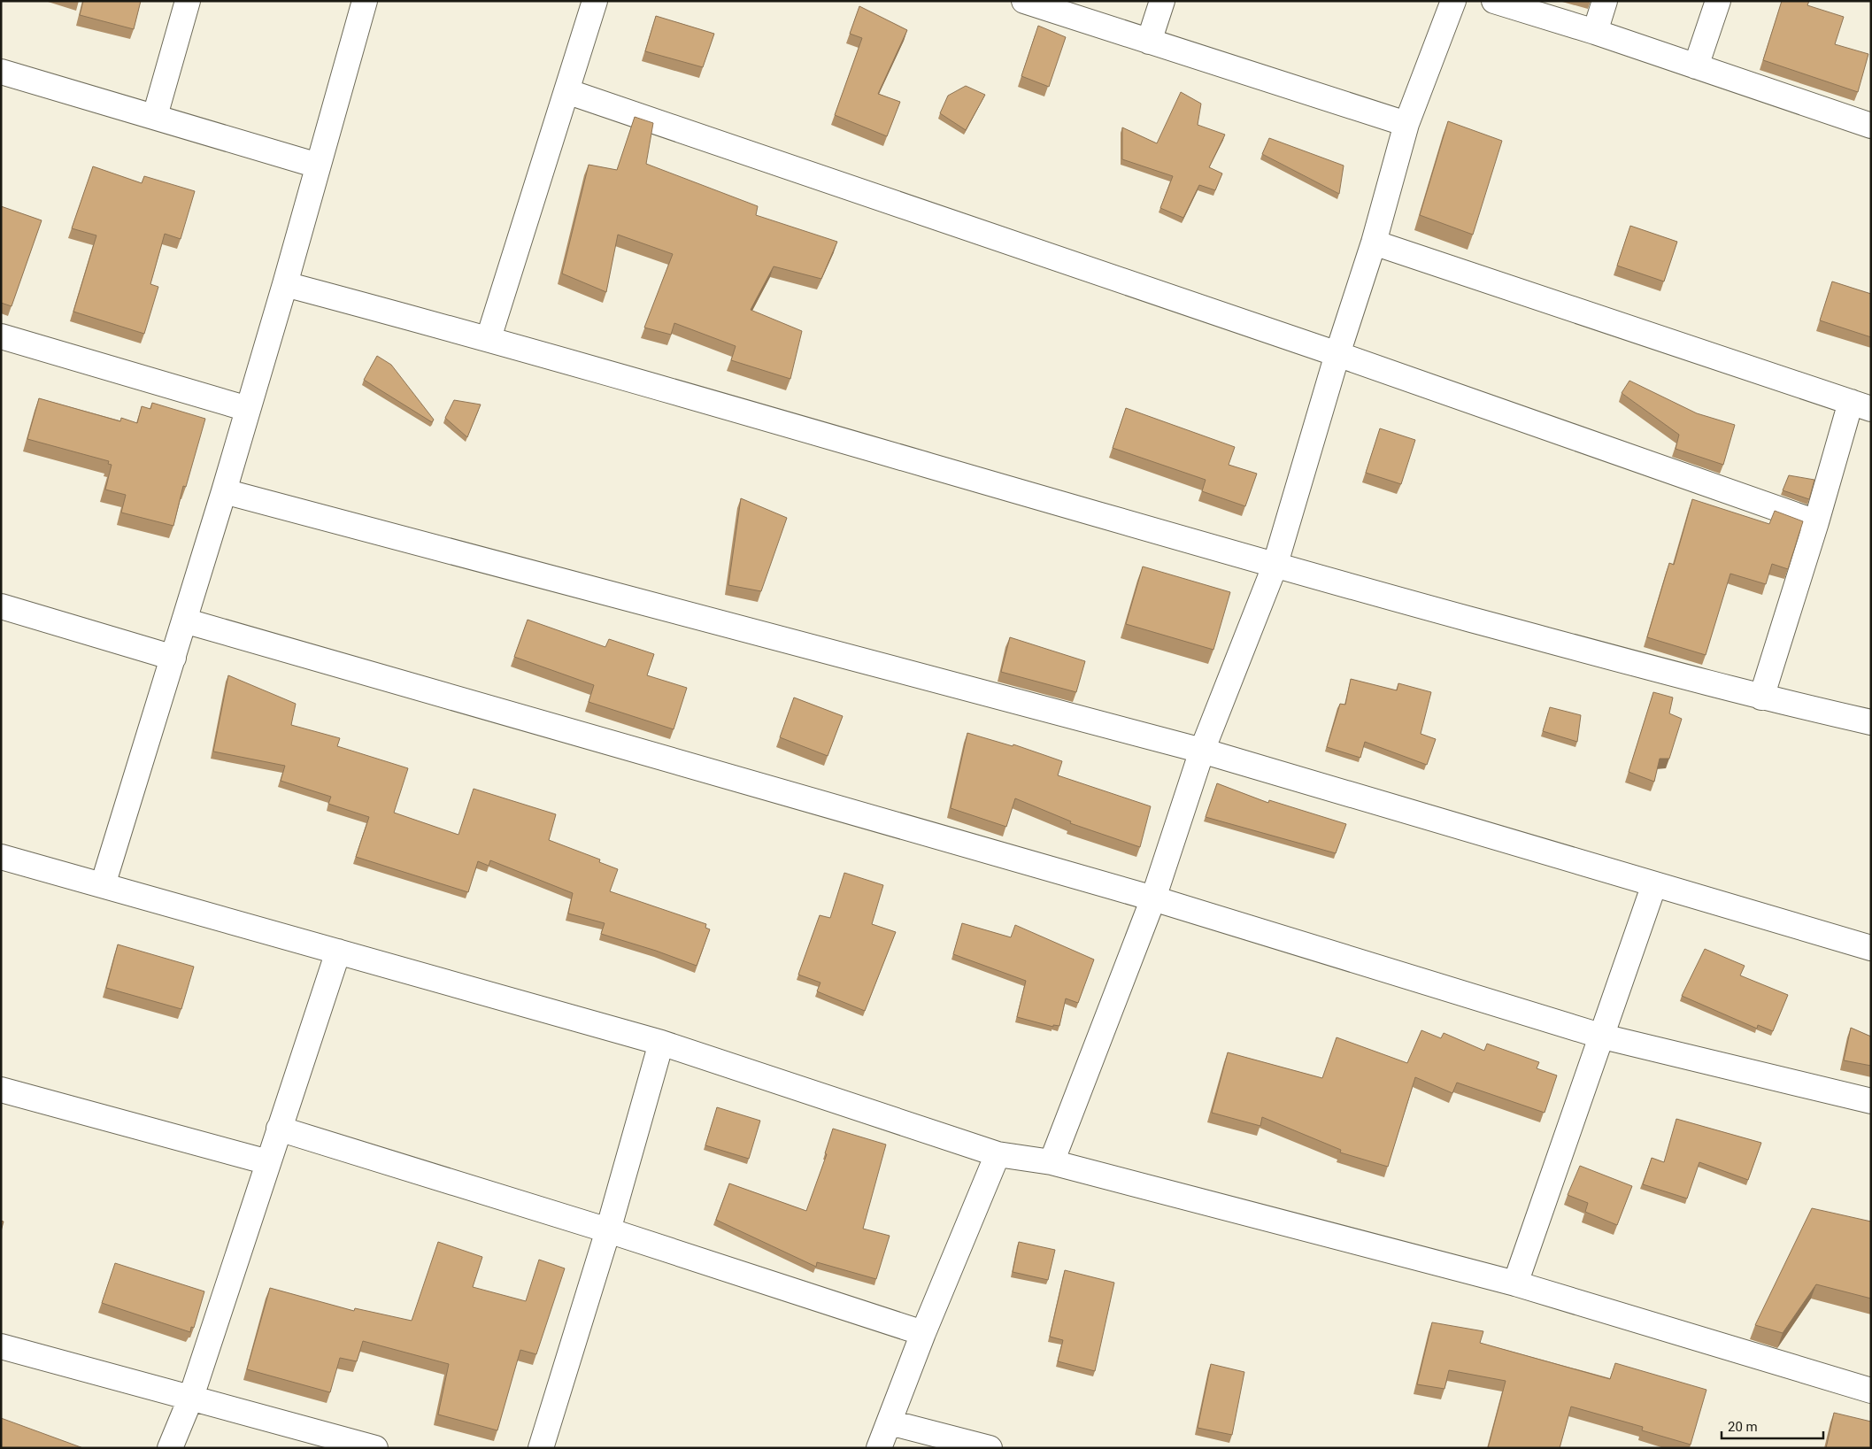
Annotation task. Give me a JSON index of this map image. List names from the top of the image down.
{
  "scale_bar": "20 m"
}
